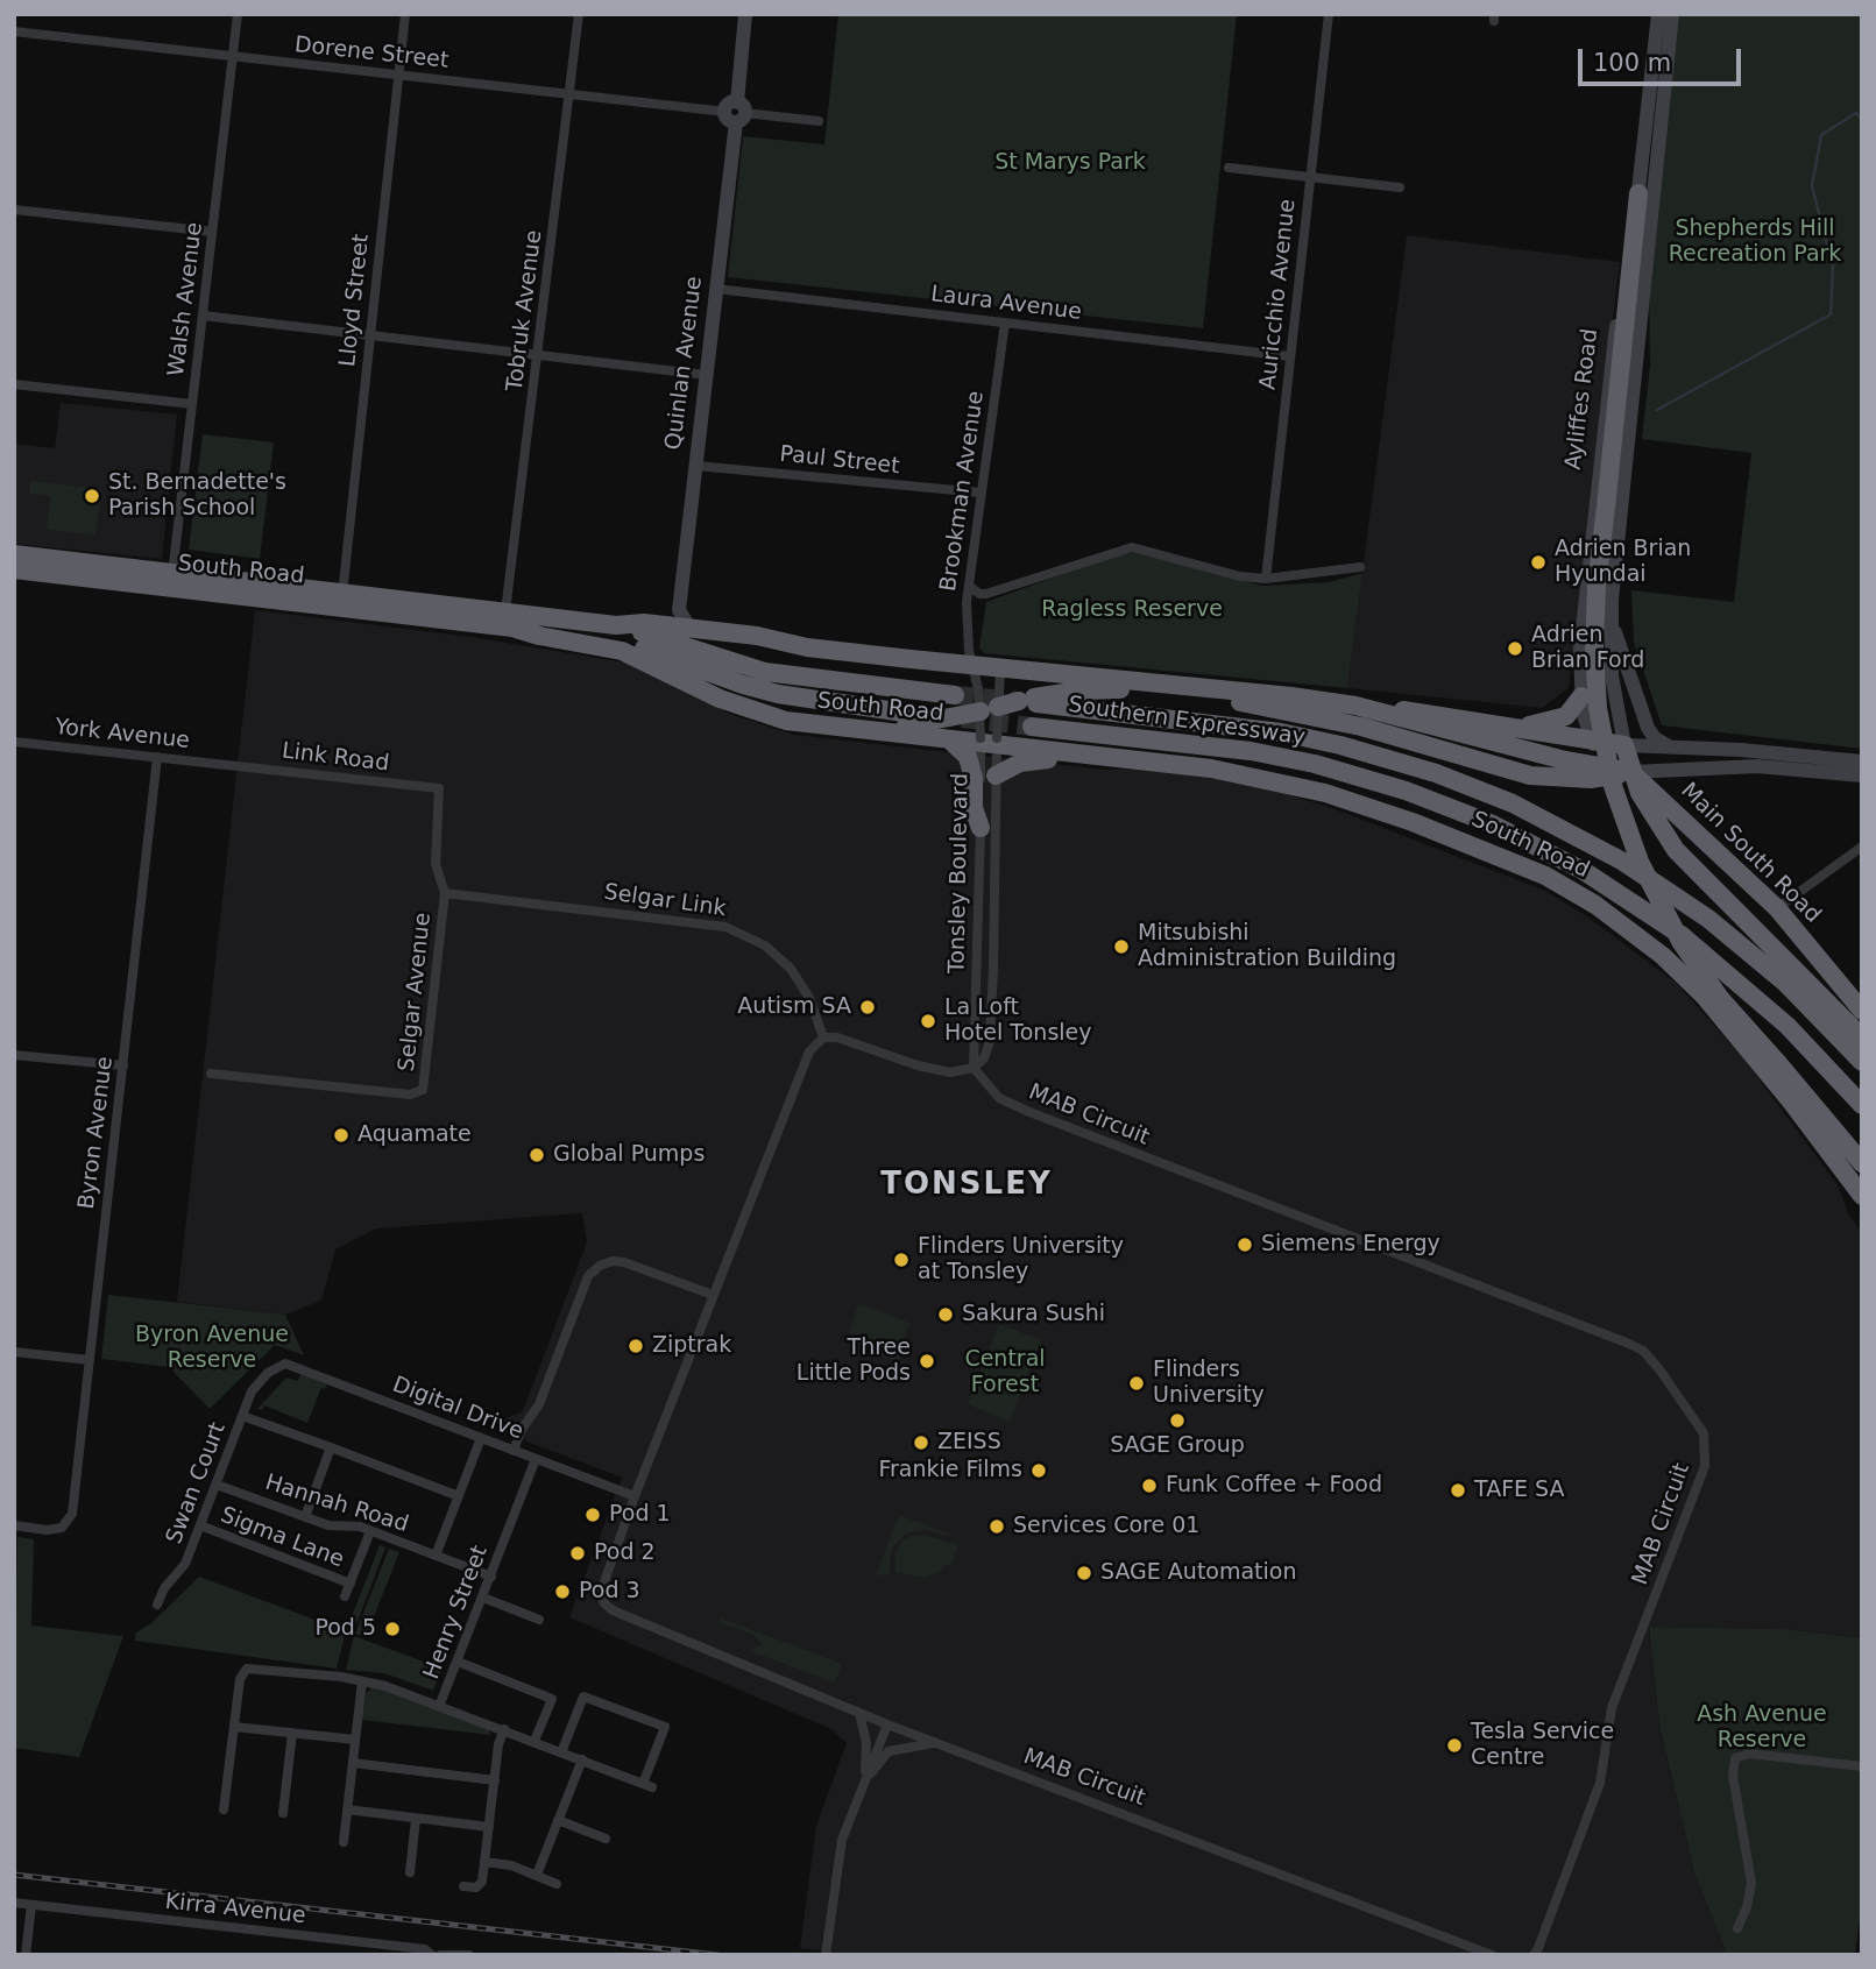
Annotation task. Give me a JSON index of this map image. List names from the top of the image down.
{
  "streets": {
    "highway": ["South Road", "Southern Expressway", "Main South Road"],
    "main road": ["Quinlan Avenue", "Ayliffes Road"],
    "street": [
      "Dorene Street",
      "Auricchio Avenue",
      "Walsh Avenue",
      "Lloyd Street",
      "Laura Avenue",
      "Tobruk Avenue",
      "Paul Street",
      "Brookman Avenue",
      "York Avenue",
      "Link Road",
      "Tonsley Boulevard",
      "Selgar Link",
      "Selgar Avenue",
      "MAB Circuit",
      "Byron Avenue",
      "Digital Drive",
      "Swan Court",
      "Hannah Road",
      "Sigma Lane",
      "Henry Street",
      "Kirra Avenue"
    ]
  },
  "crossings": [
    ["Dorene Street", "Walsh Avenue"],
    ["Dorene Street", "Lloyd Street"],
    ["Dorene Street", "Tobruk Avenue"],
    ["Dorene Street", "Quinlan Avenue"],
    ["Auricchio Avenue", "Laura Avenue"],
    ["Walsh Avenue", "South Road"],
    ["Lloyd Street", "South Road"],
    ["Laura Avenue", "Quinlan Avenue"],
    ["Laura Avenue", "Brookman Avenue"],
    ["Tobruk Avenue", "South Road"],
    ["Quinlan Avenue", "Paul Street"],
    ["Ayliffes Road", "South Road"],
    ["Paul Street", "Brookman Avenue"],
    ["Brookman Avenue", "South Road"],
    ["Brookman Avenue", "Tonsley Boulevard"],
    ["South Road", "Main South Road"],
    ["South Road", "Tonsley Boulevard"],
    ["York Avenue", "Link Road"],
    ["York Avenue", "Byron Avenue"],
    ["Link Road", "Selgar Avenue"],
    ["Tonsley Boulevard", "MAB Circuit"],
    ["Selgar Link", "Selgar Avenue"],
    ["Selgar Link", "MAB Circuit"],
    ["MAB Circuit", "Digital Drive"],
    ["Digital Drive", "Swan Court"],
    ["Digital Drive", "Henry Street"],
    ["Swan Court", "Hannah Road"],
    ["Swan Court", "Sigma Lane"],
    ["Hannah Road", "Henry Street"]
  ],
  "districts": ["TONSLEY"],
  "parks": [
    "St Marys Park",
    "Shepherds Hill Recreation Park",
    "Ragless Reserve",
    "Byron Avenue Reserve",
    "Central Forest",
    "Ash Avenue Reserve"
  ],
  "places": [
    "St. Bernadette's Parish School",
    "Adrien Brian Hyundai",
    "Adrien Brian Ford",
    "Mitsubishi Administration Building",
    "Autism SA",
    "La Loft Hotel Tonsley",
    "Aquamate",
    "Global Pumps",
    "Siemens Energy",
    "Flinders University at Tonsley",
    "Sakura Sushi",
    "Ziptrak",
    "Three Little Pods",
    "Flinders University",
    "SAGE Group",
    "ZEISS",
    "Frankie Films",
    "Funk Coffee + Food",
    "TAFE SA",
    "Pod 1",
    "Services Core 01",
    "Pod 2",
    "SAGE Automation",
    "Pod 3",
    "Pod 5",
    "Tesla Service Centre"
  ],
  "scale_bar": "100 m"
}
